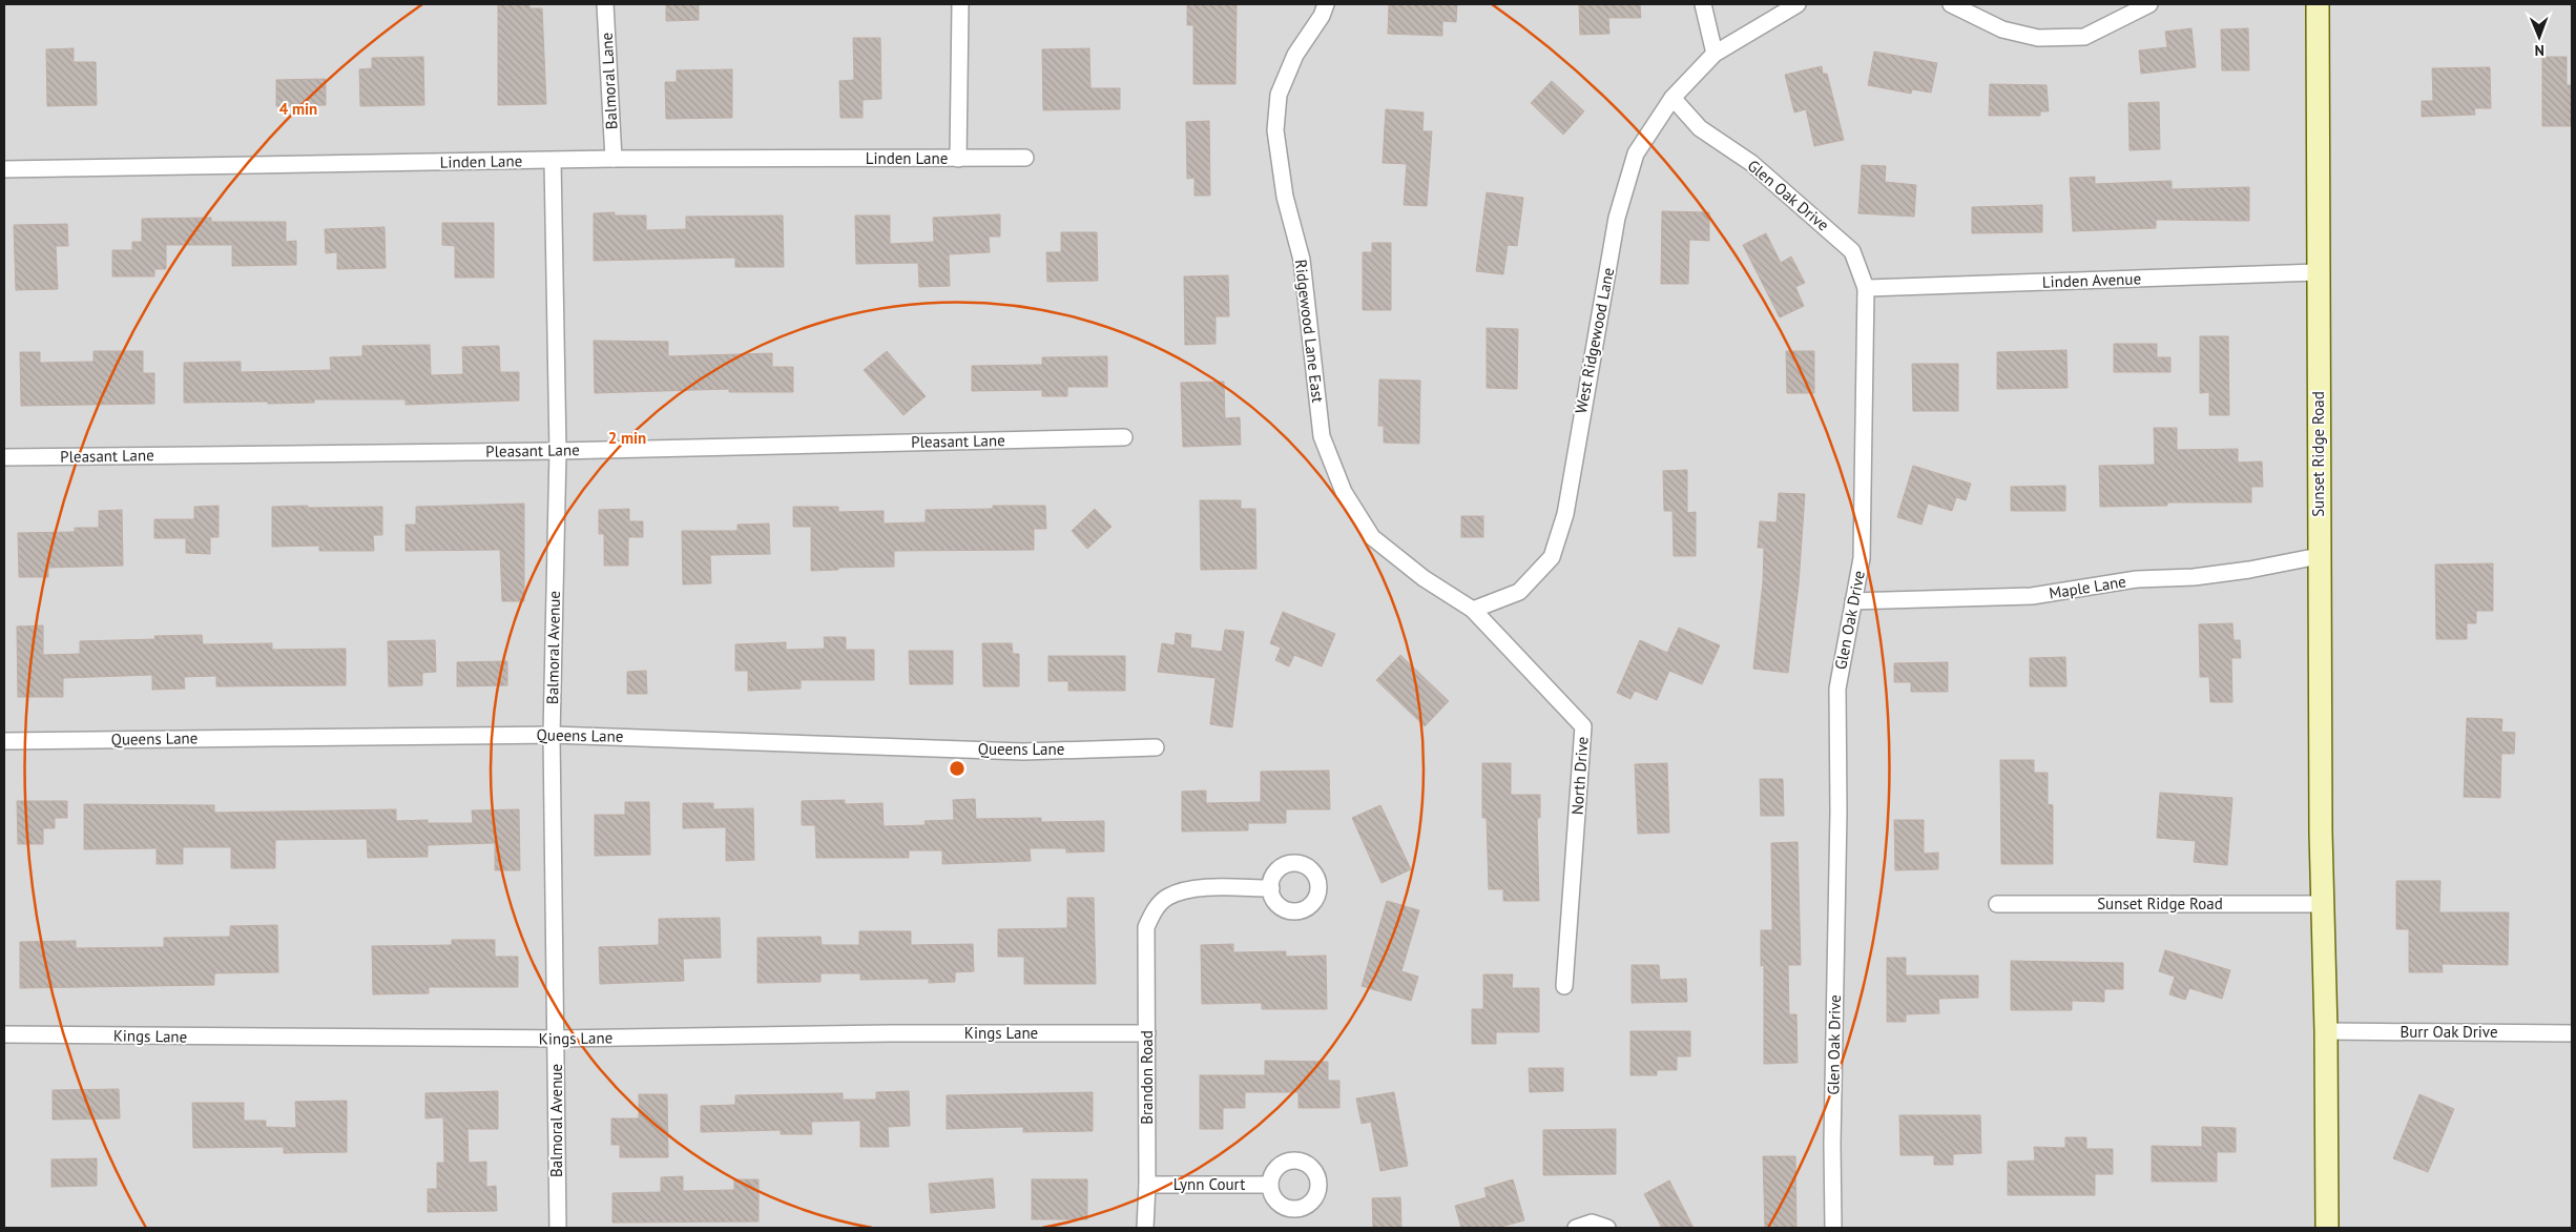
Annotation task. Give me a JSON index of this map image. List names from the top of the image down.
{
  "streets": {
    "street": [
      "Balmoral Lane",
      "Linden Lane",
      "Glen Oak Drive",
      "Linden Avenue",
      "Ridgewood Lane East",
      "West Ridgewood Lane",
      "Pleasant Lane",
      "Sunset Ridge Road",
      "Maple Lane",
      "Balmoral Avenue",
      "Queens Lane",
      "North Drive",
      "Burr Oak Drive",
      "Kings Lane",
      "Brandon Road",
      "Lynn Court"
    ]
  },
  "crossings": [
    ["Balmoral Lane", "Linden Lane"],
    ["Linden Lane", "Balmoral Avenue"],
    ["Glen Oak Drive", "Linden Avenue"],
    ["Glen Oak Drive", "West Ridgewood Lane"],
    ["Glen Oak Drive", "Maple Lane"],
    ["Linden Avenue", "Sunset Ridge Road"],
    ["Ridgewood Lane East", "West Ridgewood Lane"],
    ["Ridgewood Lane East", "North Drive"],
    ["West Ridgewood Lane", "North Drive"],
    ["Pleasant Lane", "Balmoral Avenue"],
    ["Sunset Ridge Road", "Maple Lane"],
    ["Sunset Ridge Road", "Burr Oak Drive"],
    ["Balmoral Avenue", "Queens Lane"],
    ["Balmoral Avenue", "Kings Lane"],
    ["Kings Lane", "Brandon Road"],
    ["Brandon Road", "Lynn Court"]
  ],
  "north": "bottom",
  "rings": ["4 min", "2 min"]
}
